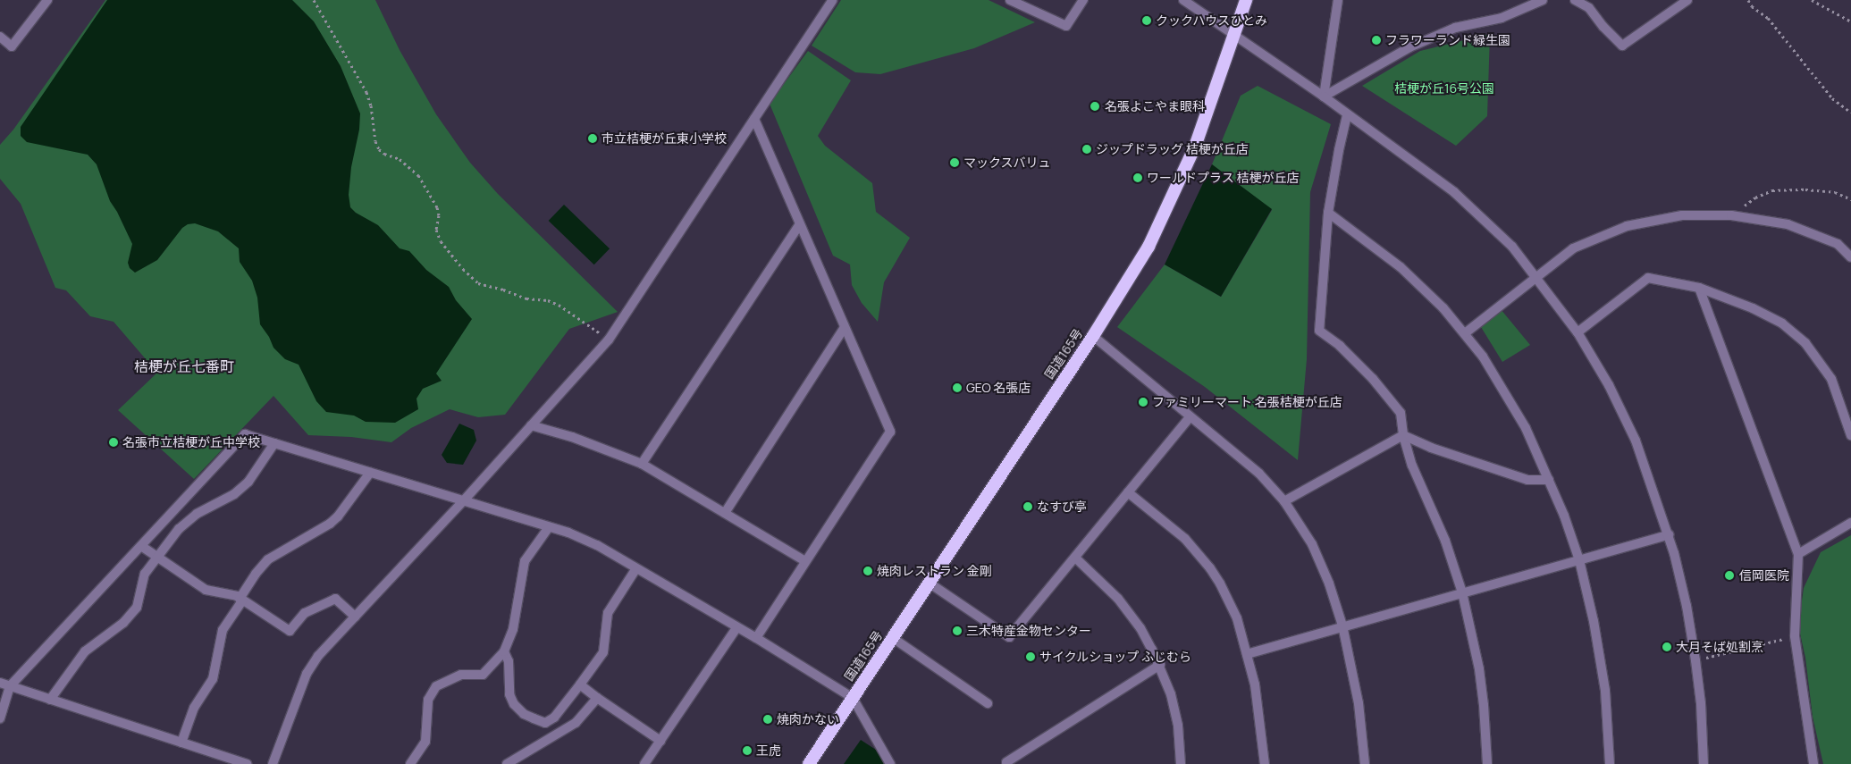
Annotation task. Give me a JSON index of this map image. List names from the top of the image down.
{
  "streets": {
    "highway": ["国道165号"]
  },
  "districts": ["桔梗が丘七番町"],
  "parks": ["桔梗が丘16号公園"],
  "places": [
    "クックハウスひとみ",
    "フラワーランド緑生園",
    "名張よこやま眼科",
    "市立桔梗が丘東小学校",
    "ジップドラッグ 桔梗が丘店",
    "マックスバリュ",
    "ワールドプラス 桔梗が丘店",
    "GEO 名張店",
    "ファミリーマート 名張桔梗が丘店",
    "名張市立桔梗が丘中学校",
    "なすび亭",
    "焼肉レストラン 金剛",
    "信岡医院",
    "三木特産金物センター",
    "大月そば処割烹",
    "サイクルショップ ふじむら",
    "焼肉かない",
    "王虎"
  ]
}
